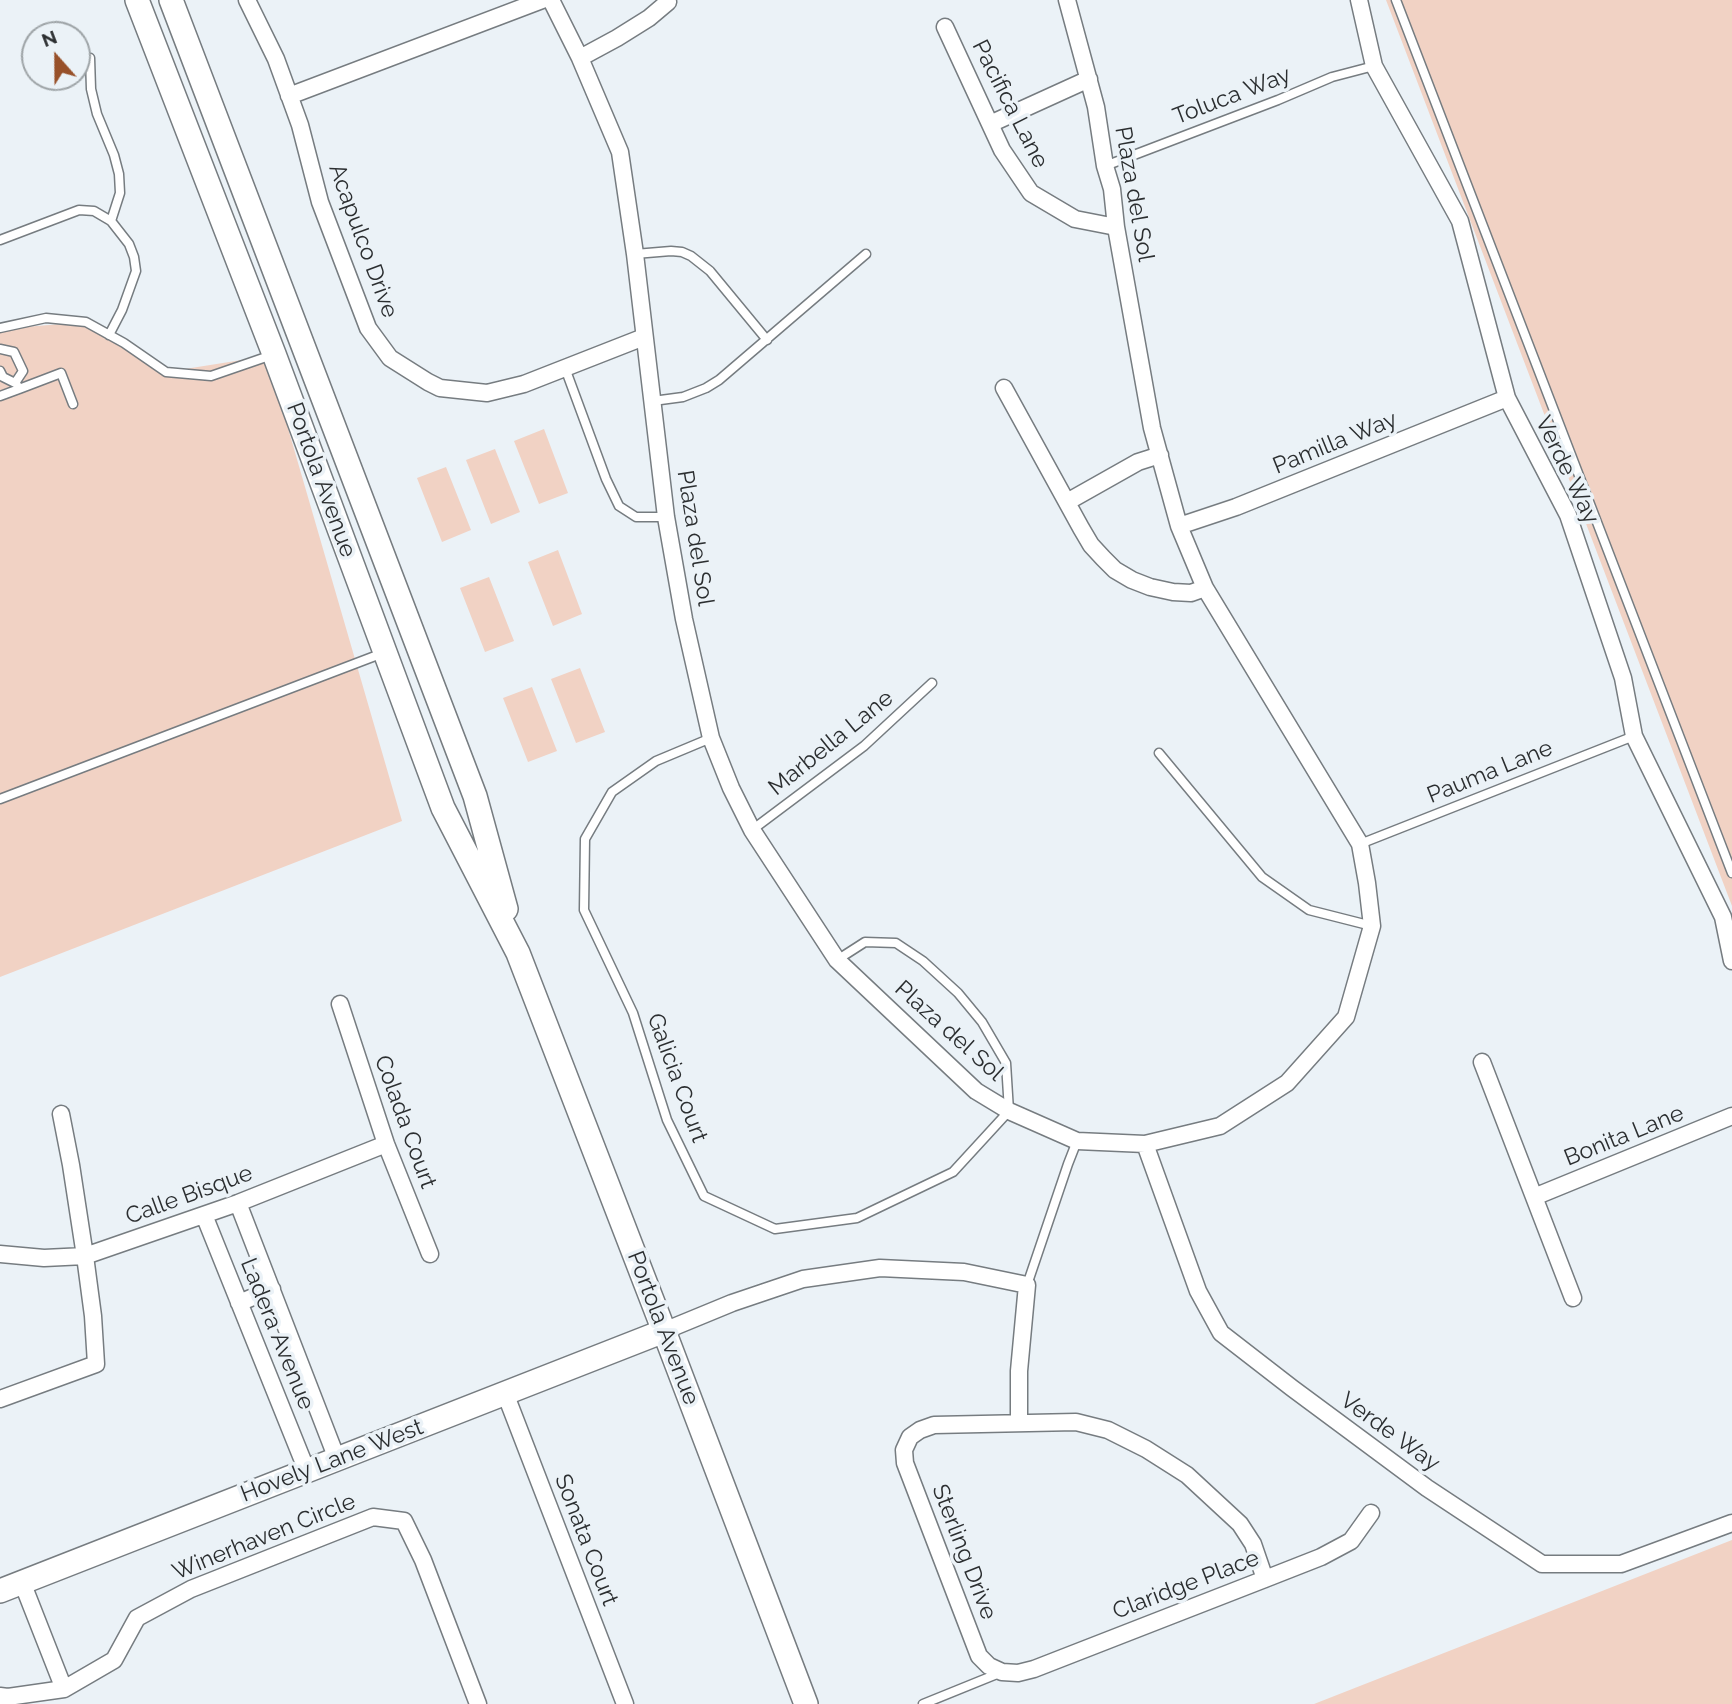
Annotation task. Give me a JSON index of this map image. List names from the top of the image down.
{
  "streets": {
    "main road": ["Portola Avenue", "Hovely Lane West"],
    "street": [
      "Pacifica Lane",
      "Plaza del Sol",
      "Acapulco Drive",
      "Pamilla Way",
      "Verde Way",
      "Colada Court",
      "Bonita Lane",
      "Calle Bisque",
      "Ladera Avenue",
      "Winerhaven Circle",
      "Sonata Court",
      "Sterling Drive",
      "Claridge Place"
    ],
    "lane": [
      "Toluca Way",
      "Marbella Lane",
      "Pauma Lane",
      "Galicia Court"
    ]
  },
  "crossings": [
    ["Toluca Way", "Plaza del Sol"],
    ["Toluca Way", "Verde Way"],
    ["Pacifica Lane", "Plaza del Sol"],
    ["Plaza del Sol", "Acapulco Drive"],
    ["Plaza del Sol", "Pamilla Way"],
    ["Plaza del Sol", "Verde Way"],
    ["Plaza del Sol", "Marbella Lane"],
    ["Plaza del Sol", "Pauma Lane"],
    ["Plaza del Sol", "Galicia Court"],
    ["Pamilla Way", "Verde Way"],
    ["Verde Way", "Pauma Lane"],
    ["Portola Avenue", "Hovely Lane West"],
    ["Colada Court", "Calle Bisque"],
    ["Calle Bisque", "Ladera Avenue"],
    ["Ladera Avenue", "Hovely Lane West"],
    ["Hovely Lane West", "Sonata Court"],
    ["Sterling Drive", "Claridge Place"]
  ],
  "north": "top"
}
